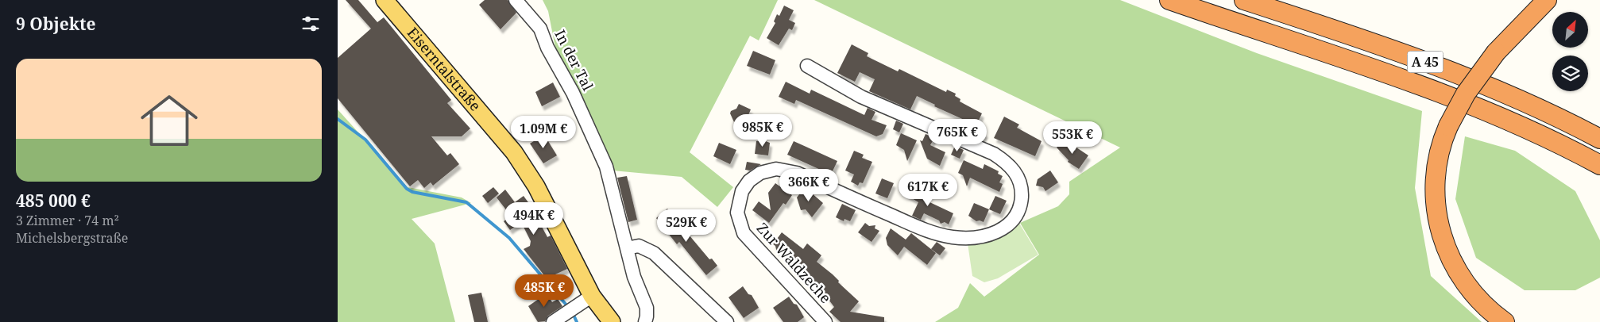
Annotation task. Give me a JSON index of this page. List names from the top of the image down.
{
  "streets": {
    "highway": ["A 45"],
    "main road": ["Eiserntalstraße"],
    "street": ["In der Tal", "Zur Waldzeche"]
  },
  "north": "top right",
  "page": {
    "heading": "9 Objekte",
    "list": [
      {
        "name": "485 000 €",
        "note": "3 Zimmer · 74 m² · Michelsbergstraße"
      }
    ],
    "price": [
      "985K €",
      "1.09M €",
      "765K €",
      "553K €",
      "366K €",
      "617K €",
      "494K €",
      "529K €",
      "485K €"
    ]
  }
}
